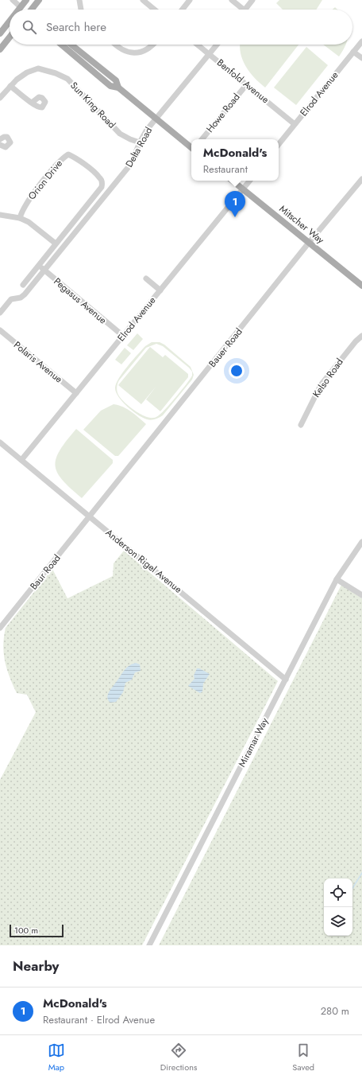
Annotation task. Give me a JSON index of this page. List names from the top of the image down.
{
  "streets": {
    "main road": ["Mitscher Way"],
    "street": [
      "Benfold Avenue",
      "Elrod Avenue",
      "Sun King Road",
      "Howe Road",
      "Delta Road",
      "Orion Drive",
      "Pegasus Avenue",
      "Bauer Road",
      "Polaris Avenue",
      "Kelso Road",
      "Anderson Rigel Avenue",
      "Baur Road",
      "Miramar Way"
    ]
  },
  "crossings": [
    ["Benfold Avenue", "Elrod Avenue"],
    ["Benfold Avenue", "Howe Road"],
    ["Benfold Avenue", "Delta Road"],
    ["Elrod Avenue", "Mitscher Way"],
    ["Elrod Avenue", "Pegasus Avenue"],
    ["Elrod Avenue", "Polaris Avenue"],
    ["Elrod Avenue", "Anderson Rigel Avenue"],
    ["Sun King Road", "Delta Road"],
    ["Delta Road", "Pegasus Avenue"],
    ["Mitscher Way", "Bauer Road"],
    ["Bauer Road", "Anderson Rigel Avenue"],
    ["Bauer Road", "Baur Road"],
    ["Anderson Rigel Avenue", "Baur Road"],
    ["Anderson Rigel Avenue", "Miramar Way"]
  ],
  "scale_bar": "100 m",
  "page": {
    "search": "Search here",
    "popup": ["McDonald's", "Restaurant"],
    "pins": "1",
    "scale": "100 m",
    "heading": "Nearby",
    "list": [
      {
        "mark": "1",
        "name": "McDonald's",
        "note": "Restaurant · Elrod Avenue",
        "value": "280 m"
      }
    ],
    "nav": ["Map", "Directions", "Saved"]
  }
}
